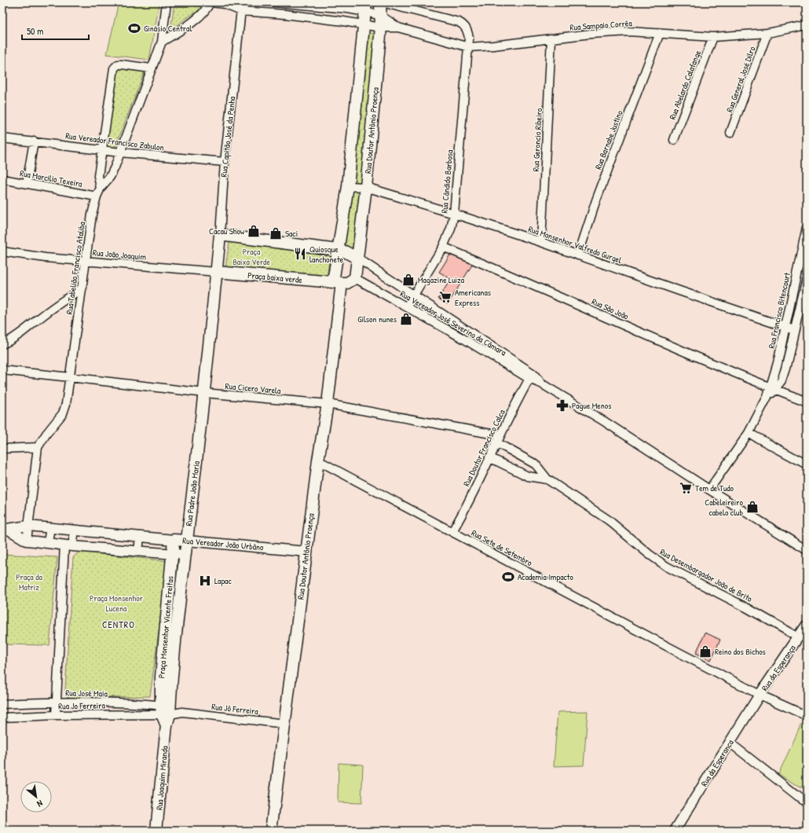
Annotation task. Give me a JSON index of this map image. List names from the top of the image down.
{
  "streets": {
    "main road": [
      "Rua Doutor Antônio Proença",
      "Rua Capitão José da Penha",
      "Praça baixa verde",
      "Rua Padre João Maria",
      "Rua Vereador João Urbâno",
      "Praça Monsenhor Vicente Freitas",
      "Rua Joaquim Miranda"
    ],
    "street": [
      "Rua Sampaio Corrêa",
      "Rua General José Dilro",
      "Rua Abelardo Calafange",
      "Rua Geroncio Ribeiro",
      "Rua Barnabe Justino",
      "Rua Vereador Francisco Zabulon",
      "Rua Marcilio Texeira",
      "Rua Cândido Barbosa",
      "Rua Monsenhor Valfredo Gurgel",
      "Rua João Joaquim",
      "Rua Tabelião Francisco Ataliba",
      "Rua São João",
      "Rua Francisco Bitencourt",
      "Rua Vereador José Severino da Câmara",
      "Rua Cicero Varela",
      "Rua Doutor Francisco Calca",
      "Rua Sete de Setembro",
      "Rua Desembargador João de Brito",
      "Rua da Esperança",
      "Rua José Maia",
      "Rua Jo Ferreira",
      "Rua Jô Ferreira",
      "Rua da Esperanca"
    ]
  },
  "crossings": [
    ["Rua Sampaio Corrêa", "Rua General José Dilro"],
    ["Rua Sampaio Corrêa", "Rua Abelardo Calafange"],
    ["Rua Sampaio Corrêa", "Rua Doutor Antônio Proença"],
    ["Rua Sampaio Corrêa", "Rua Capitão José da Penha"],
    ["Rua Sampaio Corrêa", "Rua Geroncio Ribeiro"],
    ["Rua Sampaio Corrêa", "Rua Barnabe Justino"],
    ["Rua Sampaio Corrêa", "Rua Cândido Barbosa"],
    ["Rua Doutor Antônio Proença", "Rua Cândido Barbosa"],
    ["Rua Doutor Antônio Proença", "Rua Monsenhor Valfredo Gurgel"],
    ["Rua Doutor Antônio Proença", "Praça baixa verde"],
    ["Rua Doutor Antônio Proença", "Rua Vereador José Severino da Câmara"],
    ["Rua Doutor Antônio Proença", "Rua Cicero Varela"],
    ["Rua Doutor Antônio Proença", "Rua Vereador João Urbâno"],
    ["Rua Doutor Antônio Proença", "Rua Sete de Setembro"],
    ["Rua Doutor Antônio Proença", "Rua Jô Ferreira"],
    ["Rua Capitão José da Penha", "Rua Vereador Francisco Zabulon"],
    ["Rua Capitão José da Penha", "Rua João Joaquim"],
    ["Rua Capitão José da Penha", "Praça baixa verde"],
    ["Rua Capitão José da Penha", "Rua Padre João Maria"],
    ["Rua Geroncio Ribeiro", "Rua Monsenhor Valfredo Gurgel"],
    ["Rua Barnabe Justino", "Rua Monsenhor Valfredo Gurgel"],
    ["Rua Vereador Francisco Zabulon", "Rua Tabelião Francisco Ataliba"],
    ["Rua Marcilio Texeira", "Rua Tabelião Francisco Ataliba"],
    ["Rua Cândido Barbosa", "Rua Monsenhor Valfredo Gurgel"],
    ["Rua Cândido Barbosa", "Rua São João"],
    ["Rua Cândido Barbosa", "Rua Vereador José Severino da Câmara"],
    ["Rua Monsenhor Valfredo Gurgel", "Rua Francisco Bitencourt"],
    ["Rua João Joaquim", "Rua Tabelião Francisco Ataliba"],
    ["Rua João Joaquim", "Praça baixa verde"],
    ["Rua João Joaquim", "Rua Padre João Maria"],
    ["Rua Tabelião Francisco Ataliba", "Rua Cicero Varela"],
    ["Rua Tabelião Francisco Ataliba", "Rua Vereador João Urbâno"],
    ["Praça baixa verde", "Rua Padre João Maria"],
    ["Rua São João", "Rua Francisco Bitencourt"],
    ["Rua Francisco Bitencourt", "Rua Vereador José Severino da Câmara"],
    ["Rua Vereador José Severino da Câmara", "Rua Doutor Francisco Calca"],
    ["Rua Cicero Varela", "Rua Doutor Francisco Calca"],
    ["Rua Cicero Varela", "Rua Padre João Maria"],
    ["Rua Cicero Varela", "Rua Desembargador João de Brito"],
    ["Rua Doutor Francisco Calca", "Rua Sete de Setembro"],
    ["Rua Doutor Francisco Calca", "Rua Desembargador João de Brito"],
    ["Rua Padre João Maria", "Rua Vereador João Urbâno"],
    ["Rua Padre João Maria", "Praça Monsenhor Vicente Freitas"],
    ["Rua Vereador João Urbâno", "Praça Monsenhor Vicente Freitas"],
    ["Rua Sete de Setembro", "Rua da Esperança"],
    ["Rua Sete de Setembro", "Rua da Esperanca"],
    ["Rua Desembargador João de Brito", "Rua da Esperança"],
    ["Praça Monsenhor Vicente Freitas", "Rua José Maia"],
    ["Praça Monsenhor Vicente Freitas", "Rua Jo Ferreira"],
    ["Praça Monsenhor Vicente Freitas", "Rua Jô Ferreira"],
    ["Praça Monsenhor Vicente Freitas", "Rua Joaquim Miranda"],
    ["Rua da Esperança", "Rua da Esperanca"],
    ["Rua José Maia", "Rua Jo Ferreira"],
    ["Rua José Maia", "Rua Jô Ferreira"],
    ["Rua José Maia", "Rua Joaquim Miranda"],
    ["Rua Jo Ferreira", "Rua Jô Ferreira"],
    ["Rua Jo Ferreira", "Rua Joaquim Miranda"],
    ["Rua Jô Ferreira", "Rua Joaquim Miranda"]
  ],
  "districts": ["CENTRO"],
  "parks": ["Praça Baixa Verde", "Praça da Matriz", "Praça Monsenhor Lucena"],
  "places": {
    "sports": ["Ginásio Central", "Academia Impacto"],
    "shop": [
      "Cacau Show",
      "Saci",
      "Magazine Luiza",
      "Gilson nunes",
      "Cabeleireiro cabelo club",
      "Reino dos Bichos"
    ],
    "restaurant": ["Quiosque lanchonete"],
    "supermarket": ["Americanas Express", "Tem de Tudo"],
    "pharmacy": ["Pague Menos"],
    "hospital": ["Lapac"]
  },
  "scale_bar": "50 m",
  "north": "bottom right"
}
